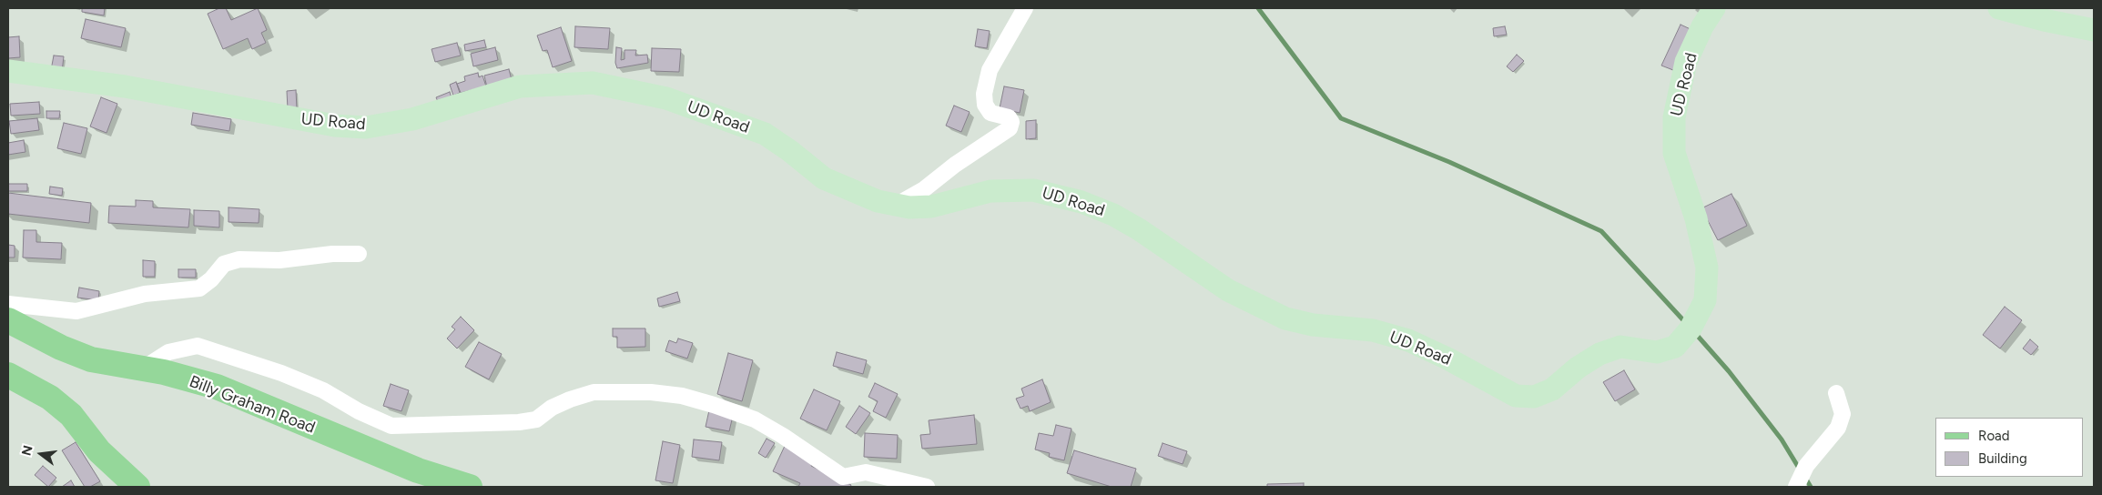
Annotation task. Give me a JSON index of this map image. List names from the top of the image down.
{
  "streets": {
    "main road": ["UD Road", "Billy Graham Road"]
  },
  "legend": ["Road", "Building"],
  "north": "left"
}
